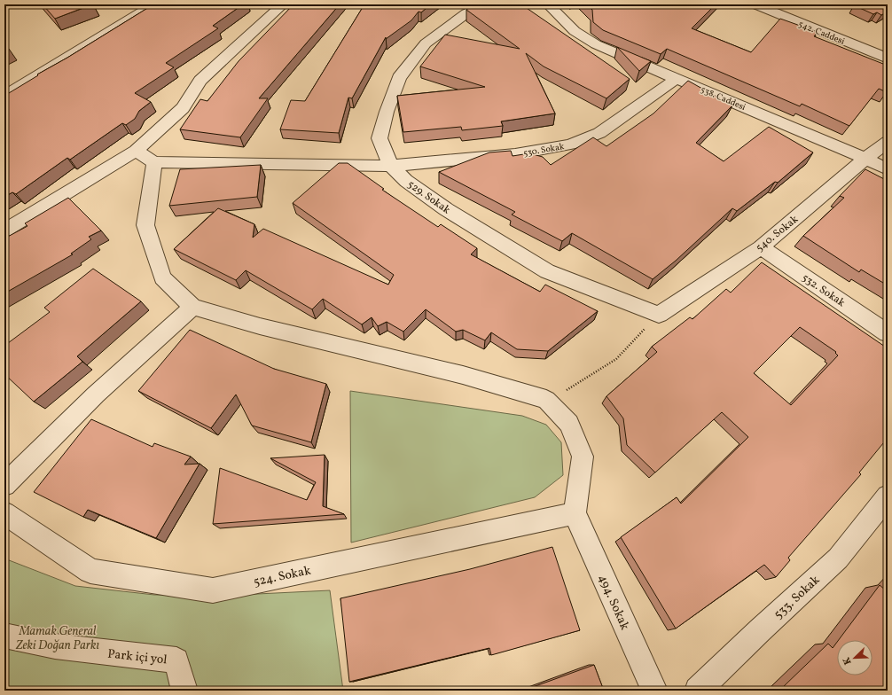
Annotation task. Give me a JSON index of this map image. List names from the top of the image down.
{
  "streets": {
    "street": [
      "542. Caddesi",
      "538. Caddesi",
      "530. Sokak",
      "529. Sokak",
      "540. Sokak",
      "532. Sokak",
      "524. Sokak",
      "533. Sokak",
      "494. Sokak",
      "Park içi yol"
    ]
  },
  "crossings": [
    ["538. Caddesi", "530. Sokak"],
    ["538. Caddesi", "540. Sokak"],
    ["530. Sokak", "529. Sokak"],
    ["529. Sokak", "540. Sokak"],
    ["540. Sokak", "532. Sokak"],
    ["524. Sokak", "494. Sokak"]
  ],
  "parks": ["Mamak General Zeki Doğan Parkı"],
  "north": "bottom left"
}
